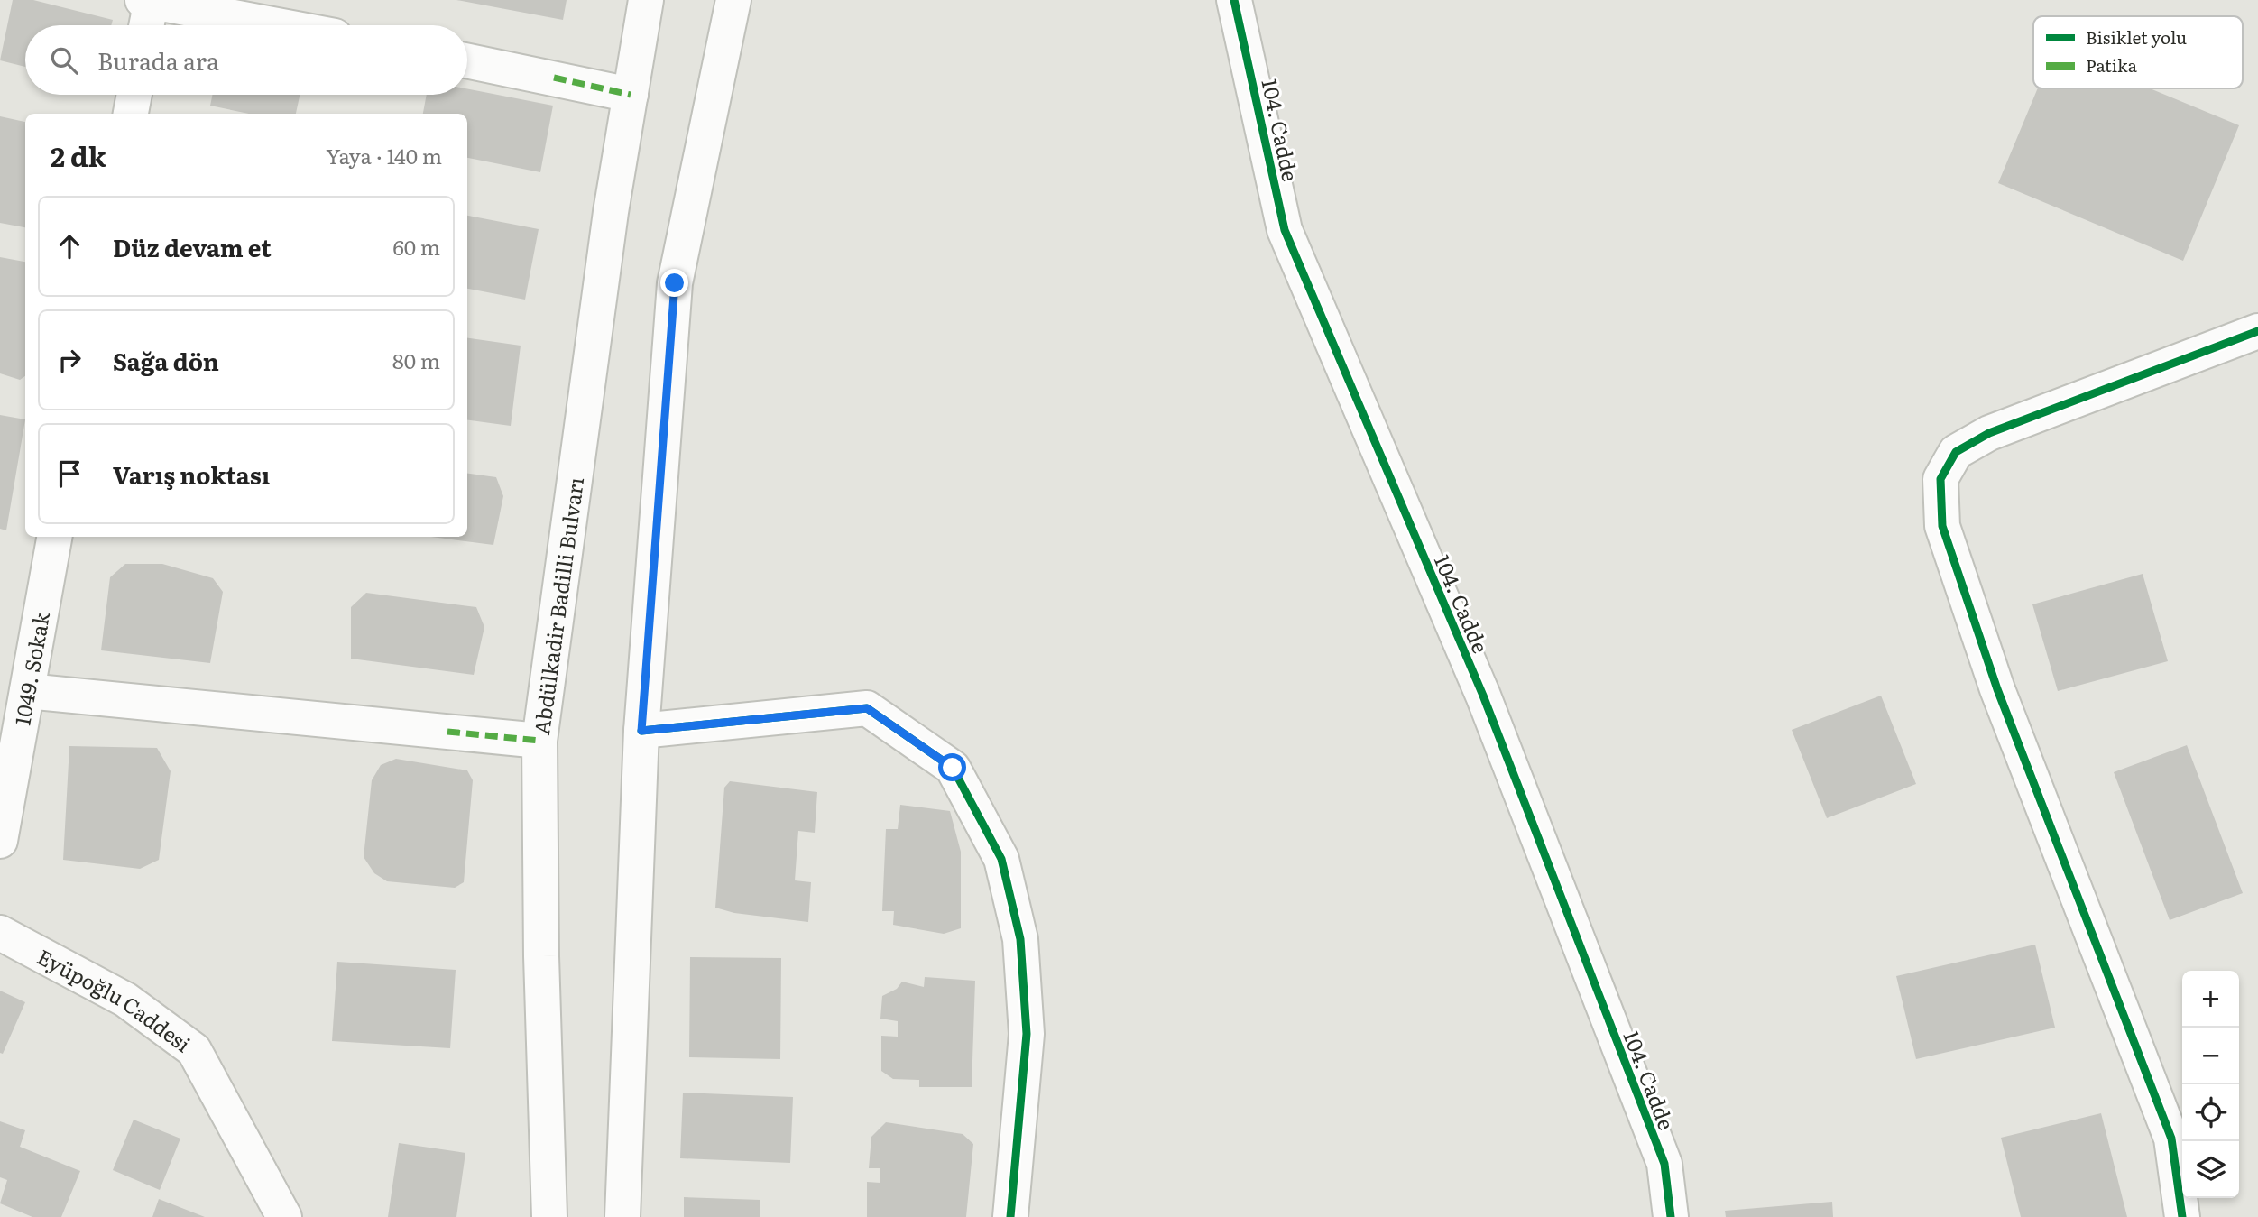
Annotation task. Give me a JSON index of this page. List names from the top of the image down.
{
  "streets": {
    "street": [
      "104. Cadde",
      "Abdülkadir Badilli Bulvarı",
      "1049. Sokak",
      "Eyüpoğlu Caddesi"
    ]
  },
  "legend": ["Bisiklet yolu", "Patika"],
  "page": {
    "search": "Burada ara",
    "heading": ["2 dk", "Yaya · 140 m"],
    "list": [
      ["Düz devam et", "60 m"],
      ["Sağa dön", "80 m"],
      "Varış noktası"
    ],
    "map_buttons": ["+", "−"]
  }
}
